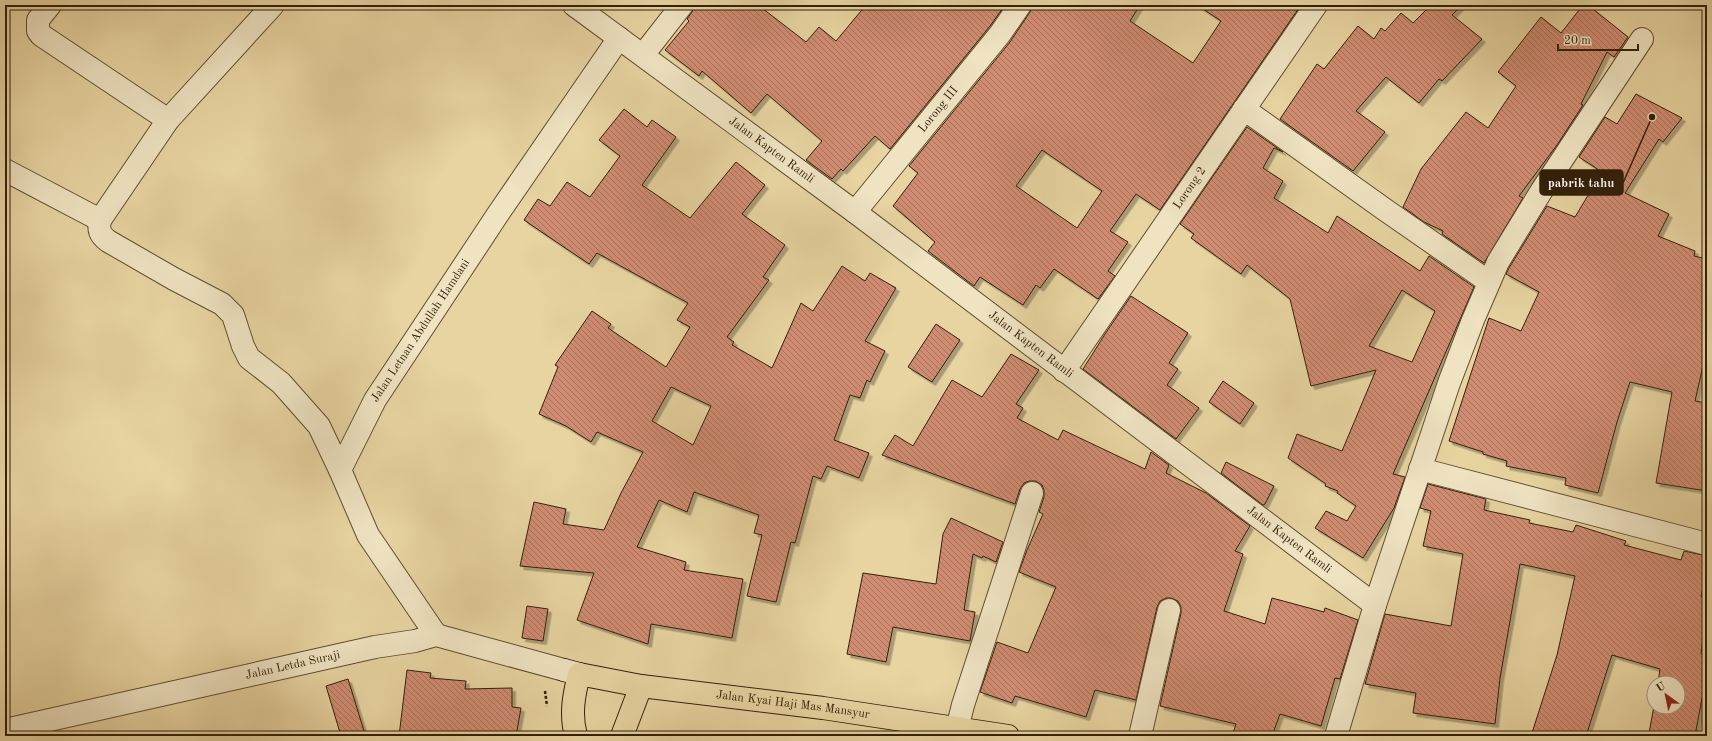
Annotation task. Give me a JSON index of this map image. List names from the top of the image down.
{
  "streets": {
    "main road": ["Jalan Kyai Haji Mas Mansyur"],
    "street": [
      "Lorong III",
      "Jalan Kapten Ramli",
      "Lorong 2",
      "Jalan Letnan Abdullah Hamdani",
      "Jalan Letda Suraji"
    ]
  },
  "crossings": [
    ["Lorong III", "Jalan Kapten Ramli"],
    ["Jalan Kapten Ramli", "Lorong 2"],
    ["Jalan Kapten Ramli", "Jalan Letnan Abdullah Hamdani"],
    ["Jalan Letda Suraji", "Jalan Kyai Haji Mas Mansyur"]
  ],
  "places": ["pabrik tahu"],
  "scale_bar": "20 m",
  "north": "top left"
}
